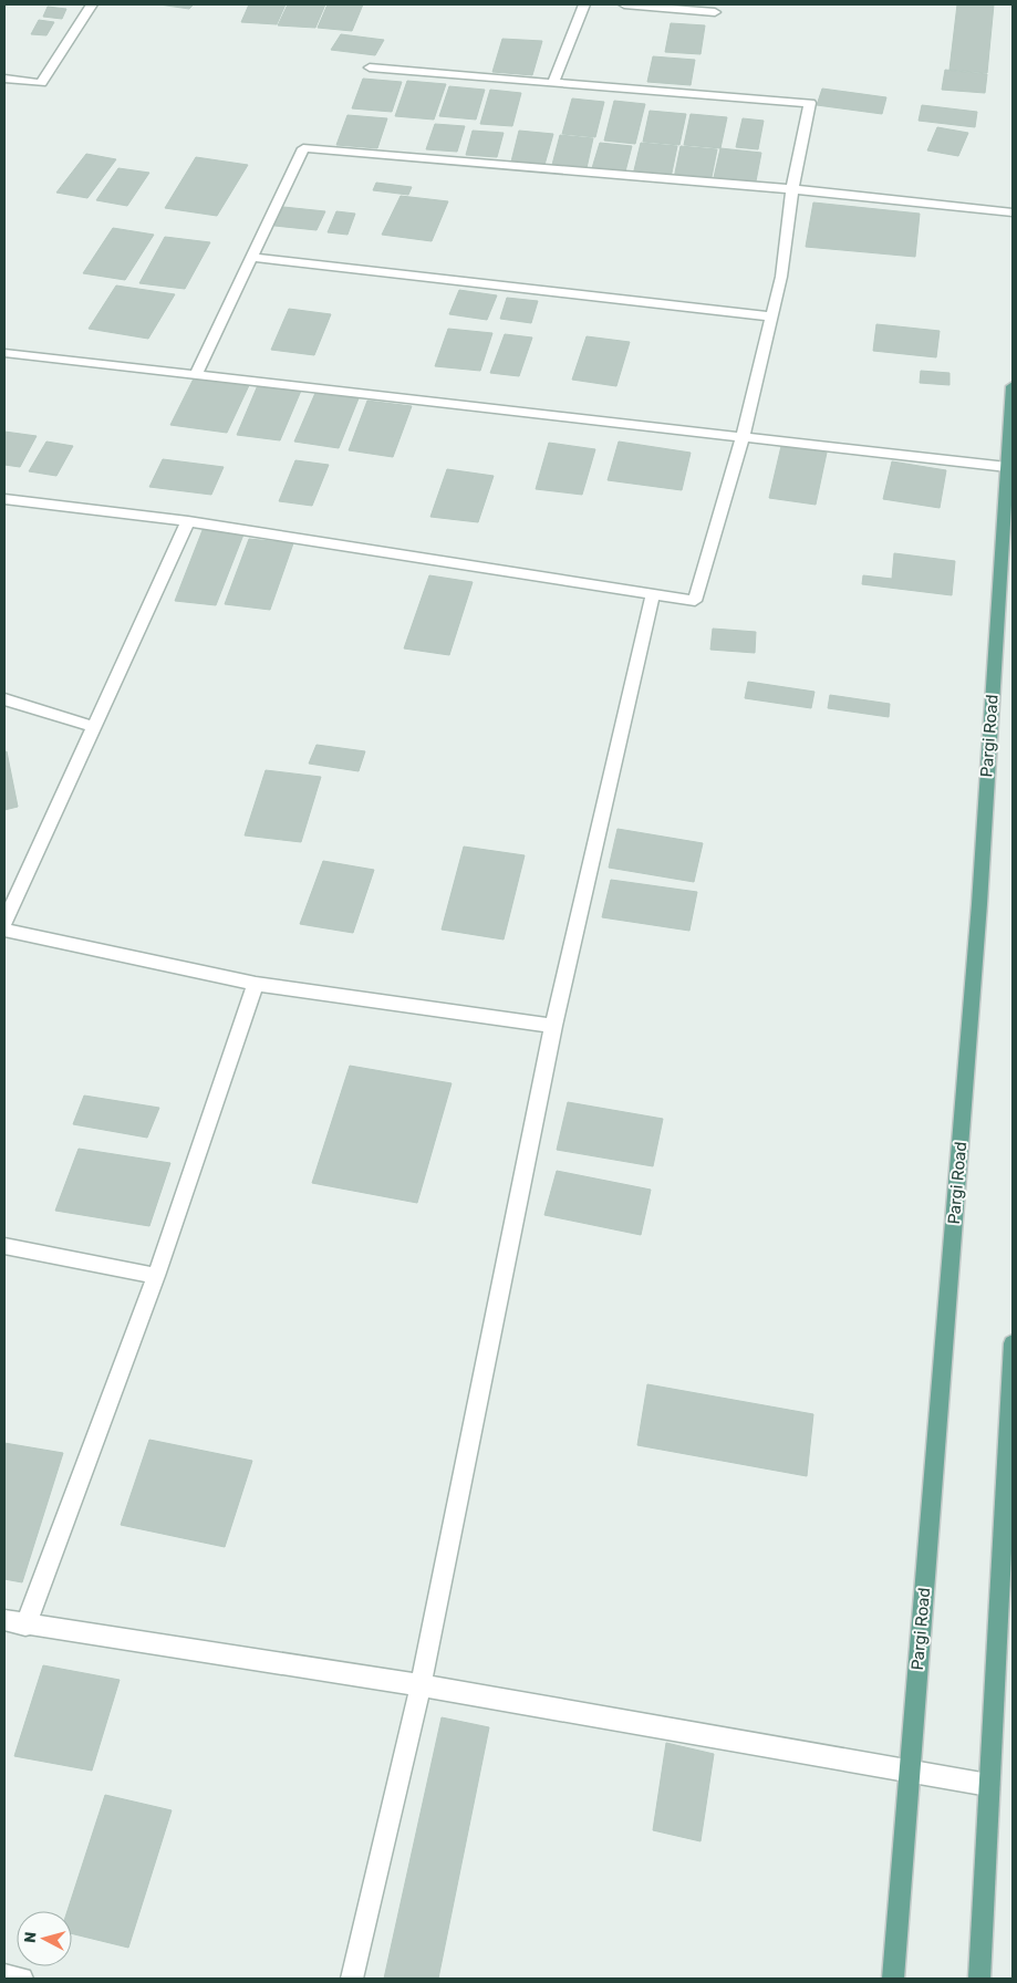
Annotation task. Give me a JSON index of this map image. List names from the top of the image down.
{
  "streets": {
    "main road": ["Pargi Road"]
  },
  "north": "left"
}
